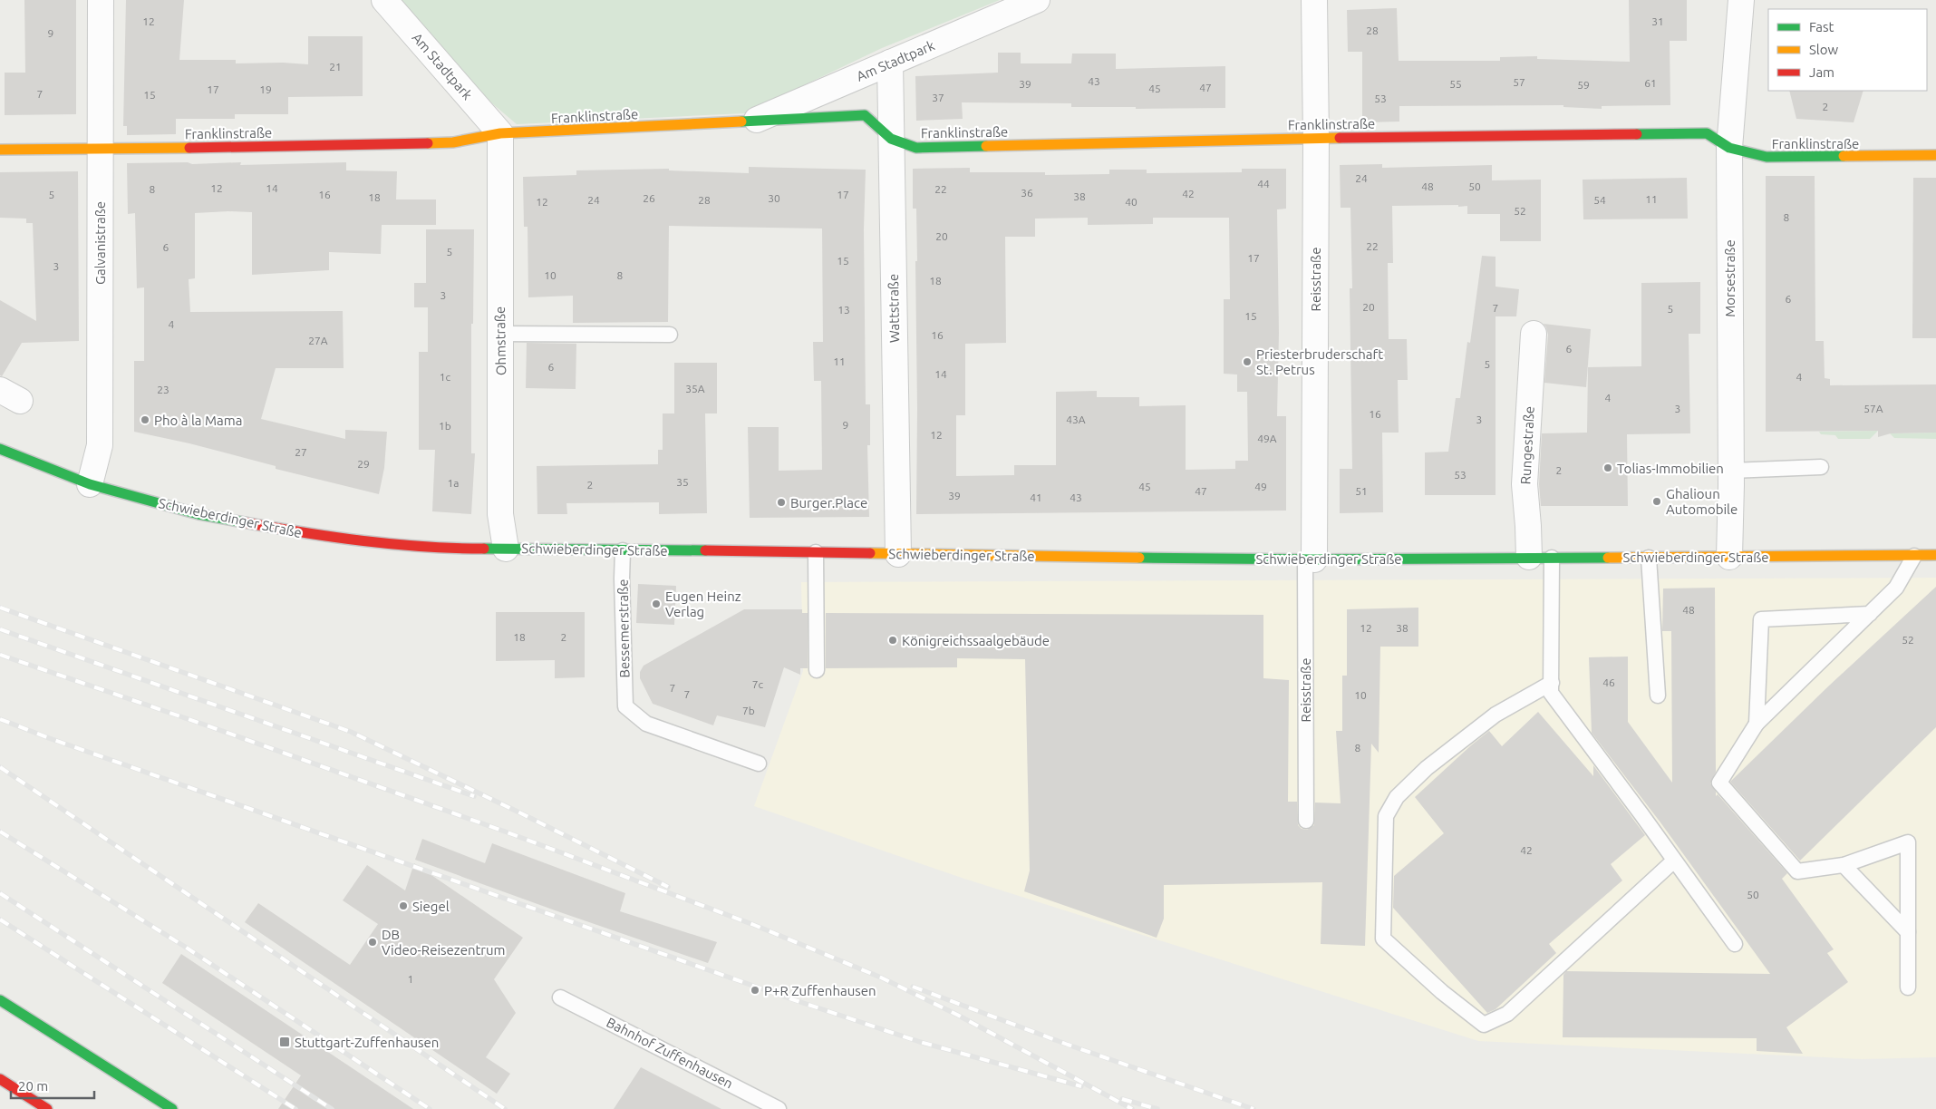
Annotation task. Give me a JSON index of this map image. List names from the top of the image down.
{
  "streets": {
    "main road": ["Franklinstraße", "Schwieberdinger Straße"],
    "street": [
      "Am Stadtpark",
      "Galvanistraße",
      "Morsestraße",
      "Reisstraße",
      "Wattstraße",
      "Ohmstraße",
      "Rungestraße"
    ],
    "lane": ["Bessemerstraße", "Bahnhof Zuffenhausen"]
  },
  "crossings": [
    ["Am Stadtpark", "Franklinstraße"],
    ["Am Stadtpark", "Wattstraße"],
    ["Am Stadtpark", "Ohmstraße"],
    ["Franklinstraße", "Galvanistraße"],
    ["Franklinstraße", "Morsestraße"],
    ["Franklinstraße", "Reisstraße"],
    ["Franklinstraße", "Wattstraße"],
    ["Franklinstraße", "Ohmstraße"],
    ["Galvanistraße", "Schwieberdinger Straße"],
    ["Morsestraße", "Schwieberdinger Straße"],
    ["Reisstraße", "Schwieberdinger Straße"],
    ["Wattstraße", "Schwieberdinger Straße"],
    ["Ohmstraße", "Schwieberdinger Straße"],
    ["Rungestraße", "Schwieberdinger Straße"],
    ["Schwieberdinger Straße", "Bessemerstraße"]
  ],
  "places": {
    "other": [
      "Priesterbruderschaft St. Petrus",
      "Pho à la Mama",
      "Tolias-Immobilien",
      "Ghalioun Automobile",
      "Burger.Place",
      "Eugen Heinz Verlag",
      "Königreichssaalgebäude",
      "Siegel",
      "DB Video-Reisezentrum",
      "P+R Zuffenhausen"
    ],
    "transit": ["Stuttgart-Zuffenhausen"]
  },
  "house_numbers": [
    "12",
    "31",
    "28",
    "9",
    "21",
    "43",
    "57",
    "61",
    "39",
    "55",
    "59",
    "47",
    "45",
    "17",
    "19",
    "7",
    "15",
    "37",
    "53",
    "2",
    "24",
    "44",
    "48",
    "50",
    "12",
    "14",
    "8",
    "22",
    "36",
    "42",
    "5",
    "16",
    "17",
    "38",
    "18",
    "26",
    "30",
    "11",
    "24",
    "28",
    "54",
    "12",
    "40",
    "52",
    "8",
    "20",
    "22",
    "6",
    "5",
    "17",
    "15",
    "3",
    "10",
    "8",
    "18",
    "3",
    "6",
    "20",
    "7",
    "5",
    "13",
    "15",
    "4",
    "16",
    "27A",
    "6",
    "11",
    "5",
    "6",
    "14",
    "1c",
    "4",
    "35A",
    "23",
    "4",
    "3",
    "57A",
    "16",
    "43A",
    "3",
    "9",
    "1b",
    "12",
    "49A",
    "27",
    "29",
    "2",
    "53",
    "35",
    "1a",
    "2",
    "45",
    "49",
    "47",
    "51",
    "39",
    "41",
    "43",
    "48",
    "12",
    "38",
    "18",
    "2",
    "52",
    "46",
    "7c",
    "7",
    "7",
    "10",
    "7b",
    "8",
    "42",
    "50",
    "1"
  ],
  "legend": ["Fast", "Slow", "Jam"],
  "scale_bar": "20 m"
}
